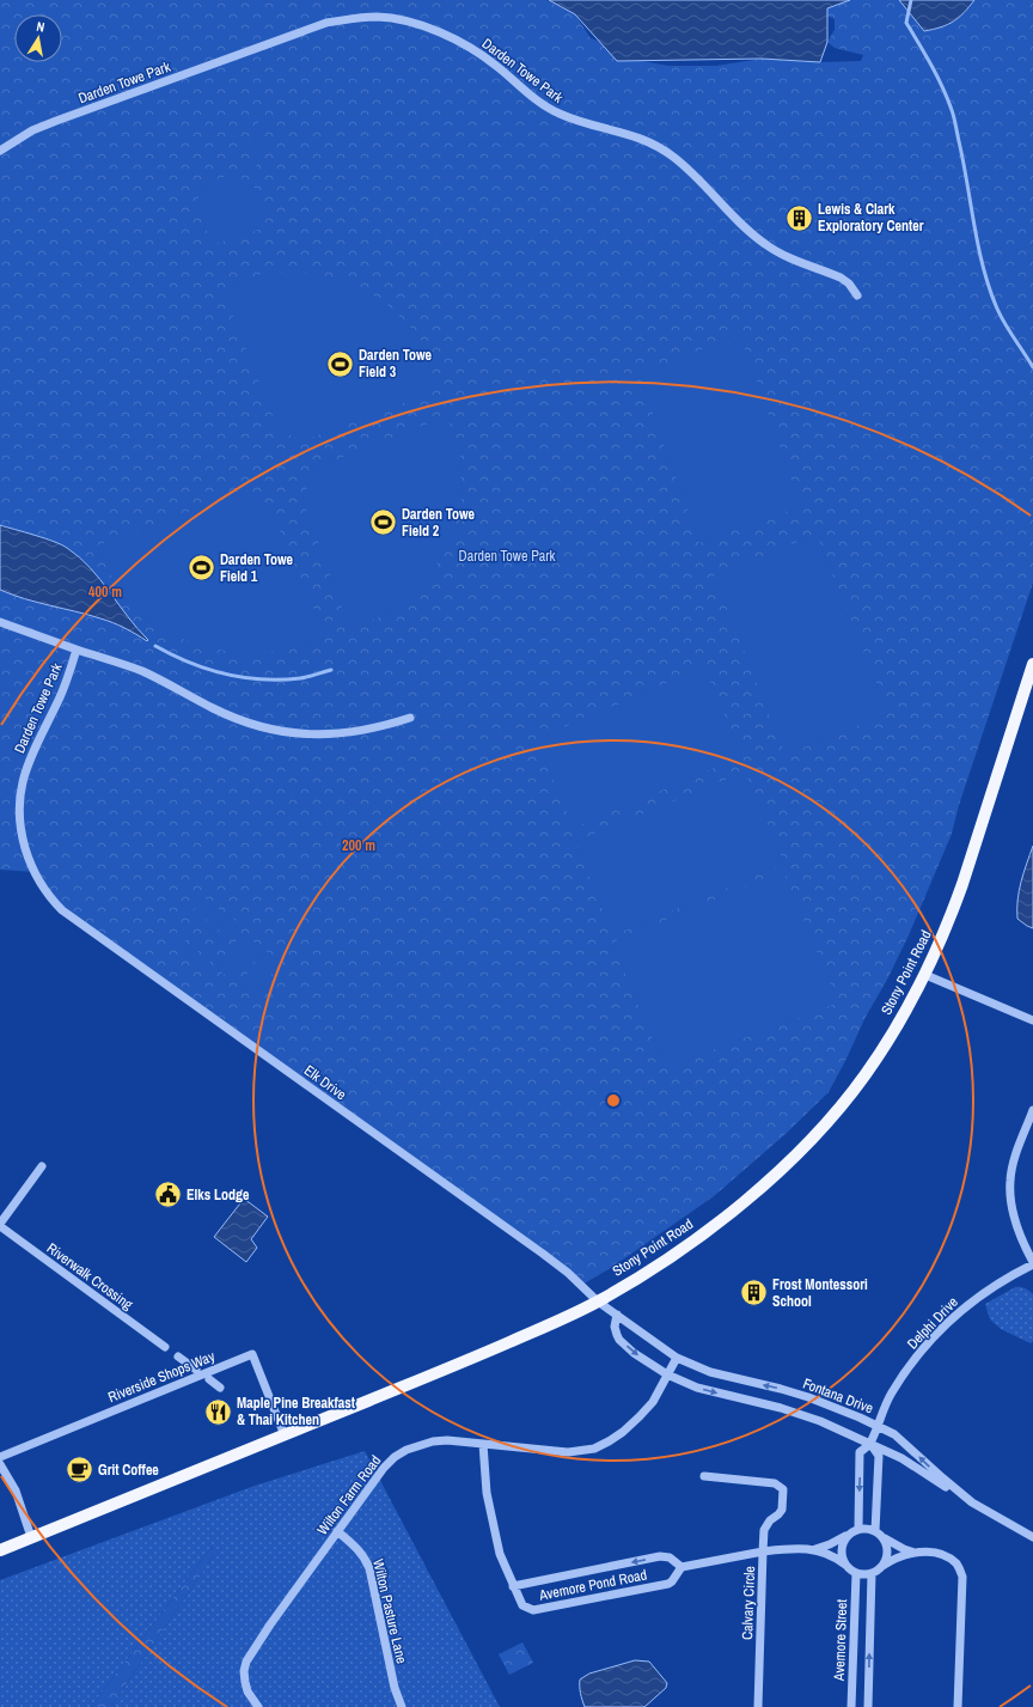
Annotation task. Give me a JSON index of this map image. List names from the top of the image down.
{
  "streets": {
    "main road": ["Stony Point Road"],
    "street": [
      "Darden Towe Park",
      "Elk Drive",
      "Riverwalk Crossing",
      "Delphi Drive",
      "Riverside Shops Way",
      "Fontana Drive",
      "Wilton Farm Road",
      "Avemore Pond Road",
      "Calvary Circle",
      "Wilton Pasture Lane",
      "Avemore Street"
    ]
  },
  "crossings": [
    ["Darden Towe Park", "Elk Drive"],
    ["Stony Point Road", "Elk Drive"],
    ["Stony Point Road", "Riverside Shops Way"],
    ["Elk Drive", "Fontana Drive"],
    ["Delphi Drive", "Fontana Drive"],
    ["Fontana Drive", "Wilton Farm Road"],
    ["Wilton Farm Road", "Avemore Pond Road"],
    ["Wilton Farm Road", "Wilton Pasture Lane"],
    ["Calvary Circle", "Avemore Street"]
  ],
  "parks": ["Darden Towe Park"],
  "places": {
    "building": ["Lewis & Clark Exploratory Center", "Frost Montessori School"],
    "sports": ["Darden Towe Field 3", "Darden Towe Field 2", "Darden Towe Field 1"],
    "public building": ["Elks Lodge"],
    "restaurant": ["Maple Pine Breakfast & Thai Kitchen"],
    "cafe": ["Grit Coffee"]
  },
  "north": "top",
  "rings": ["400 m", "200 m"]
}
